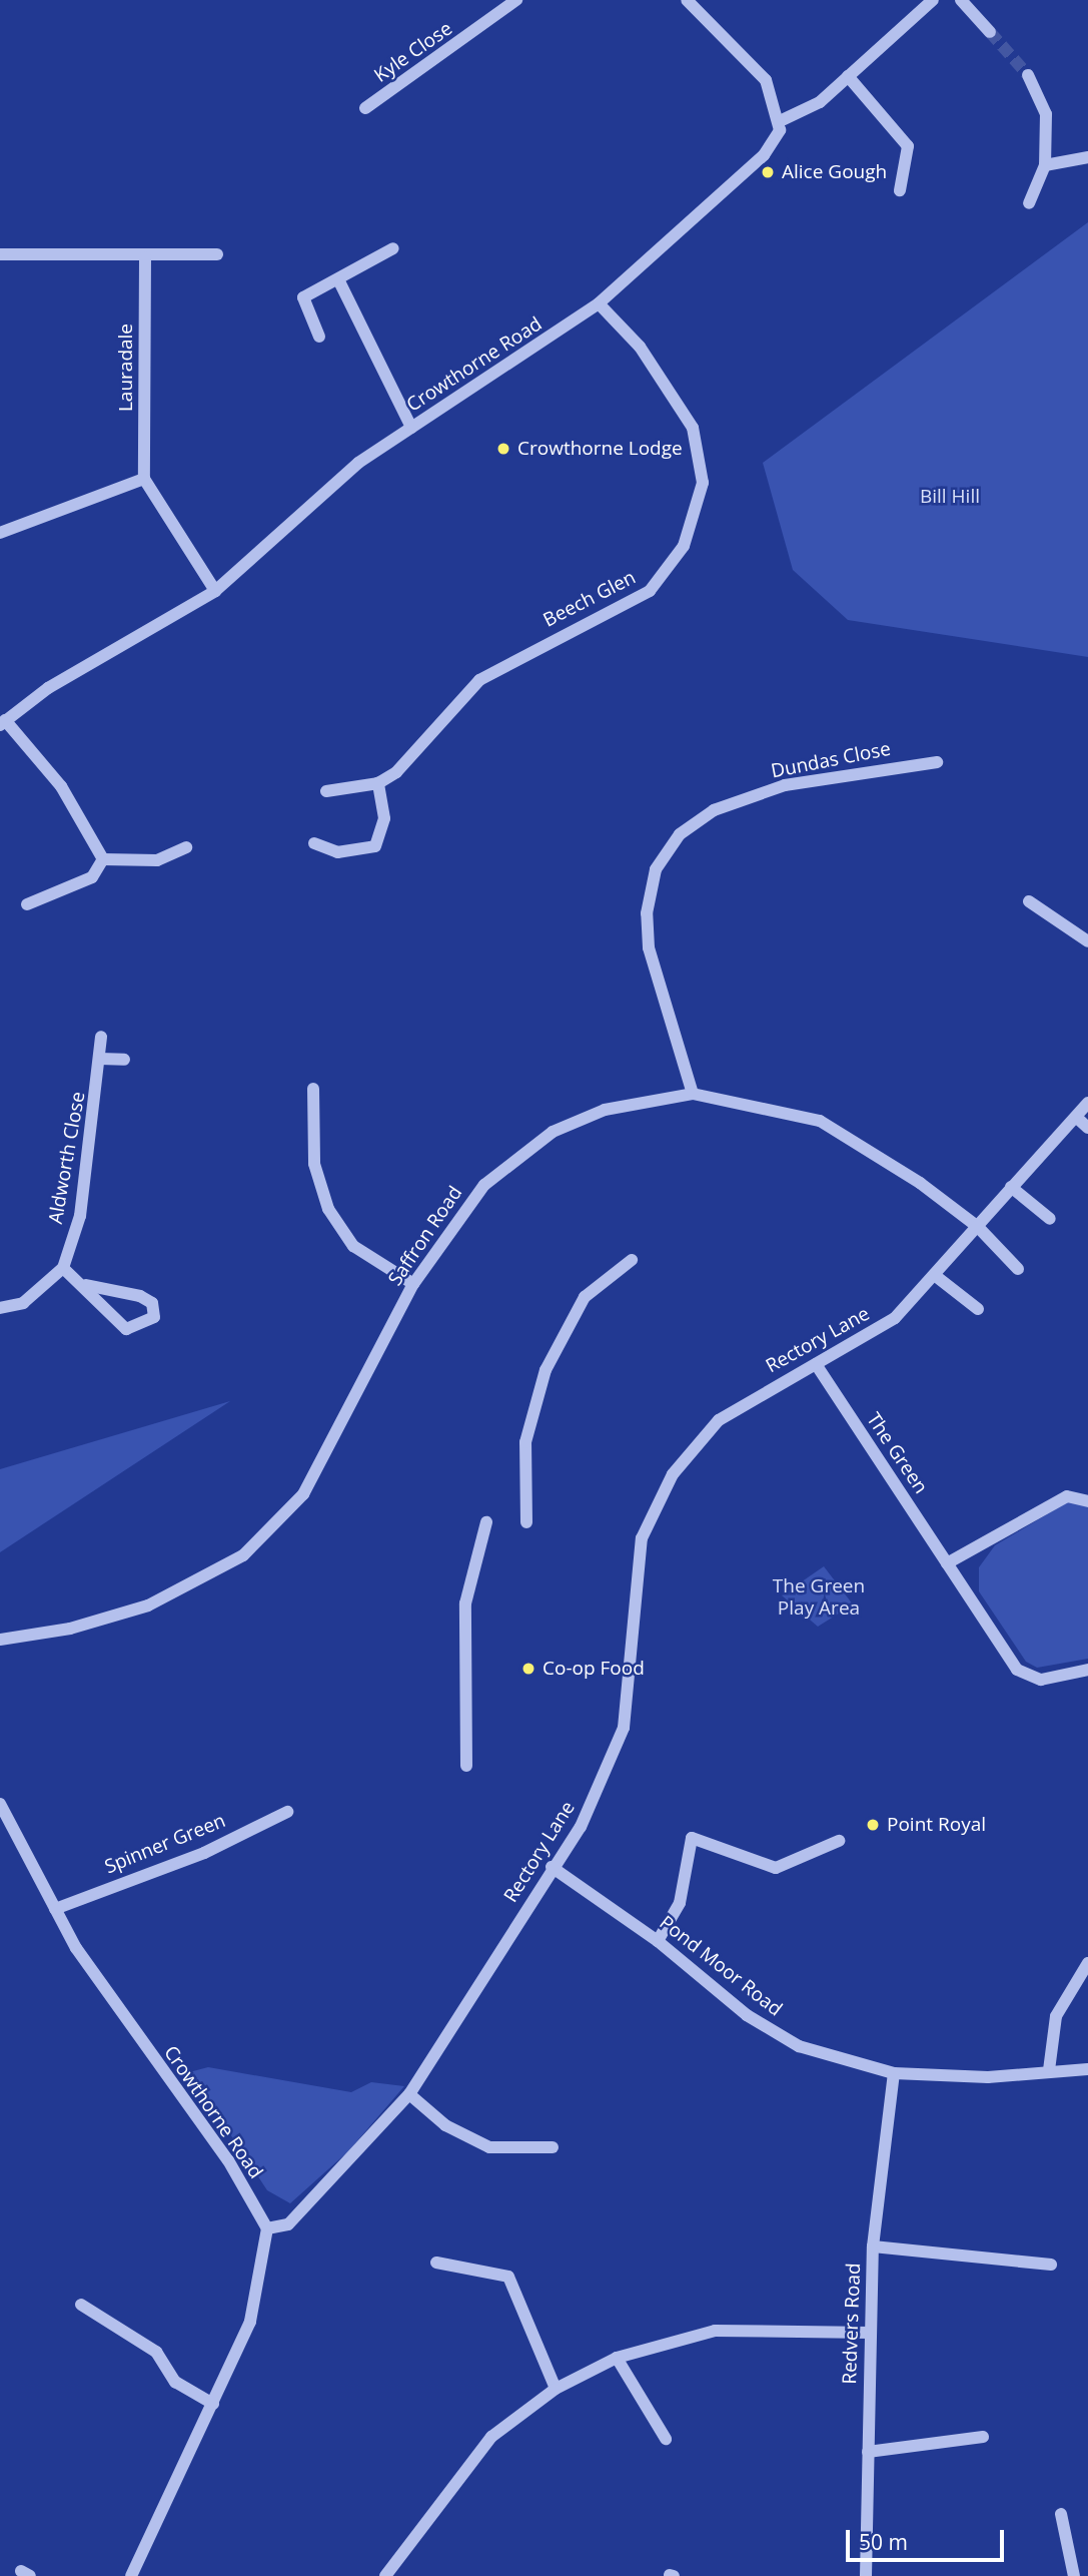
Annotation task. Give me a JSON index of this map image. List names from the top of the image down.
{
  "streets": {
    "street": [
      "Kyle Close",
      "Crowthorne Road",
      "Lauradale",
      "Beech Glen",
      "Dundas Close",
      "Aldworth Close",
      "Saffron Road",
      "Rectory Lane",
      "The Green",
      "Spinner Green",
      "Pond Moor Road",
      "Redvers Road"
    ]
  },
  "crossings": [
    ["Crowthorne Road", "Beech Glen"],
    ["Crowthorne Road", "Rectory Lane"],
    ["Crowthorne Road", "Spinner Green"],
    ["Dundas Close", "Saffron Road"],
    ["Saffron Road", "Rectory Lane"],
    ["Rectory Lane", "The Green"],
    ["Rectory Lane", "Pond Moor Road"],
    ["Pond Moor Road", "Redvers Road"]
  ],
  "parks": ["Bill Hill", "The Green Play Area"],
  "places": [
    "Alice Gough",
    "Crowthorne Lodge",
    "Co-op Food",
    "Point Royal"
  ],
  "scale_bar": "50 m"
}
